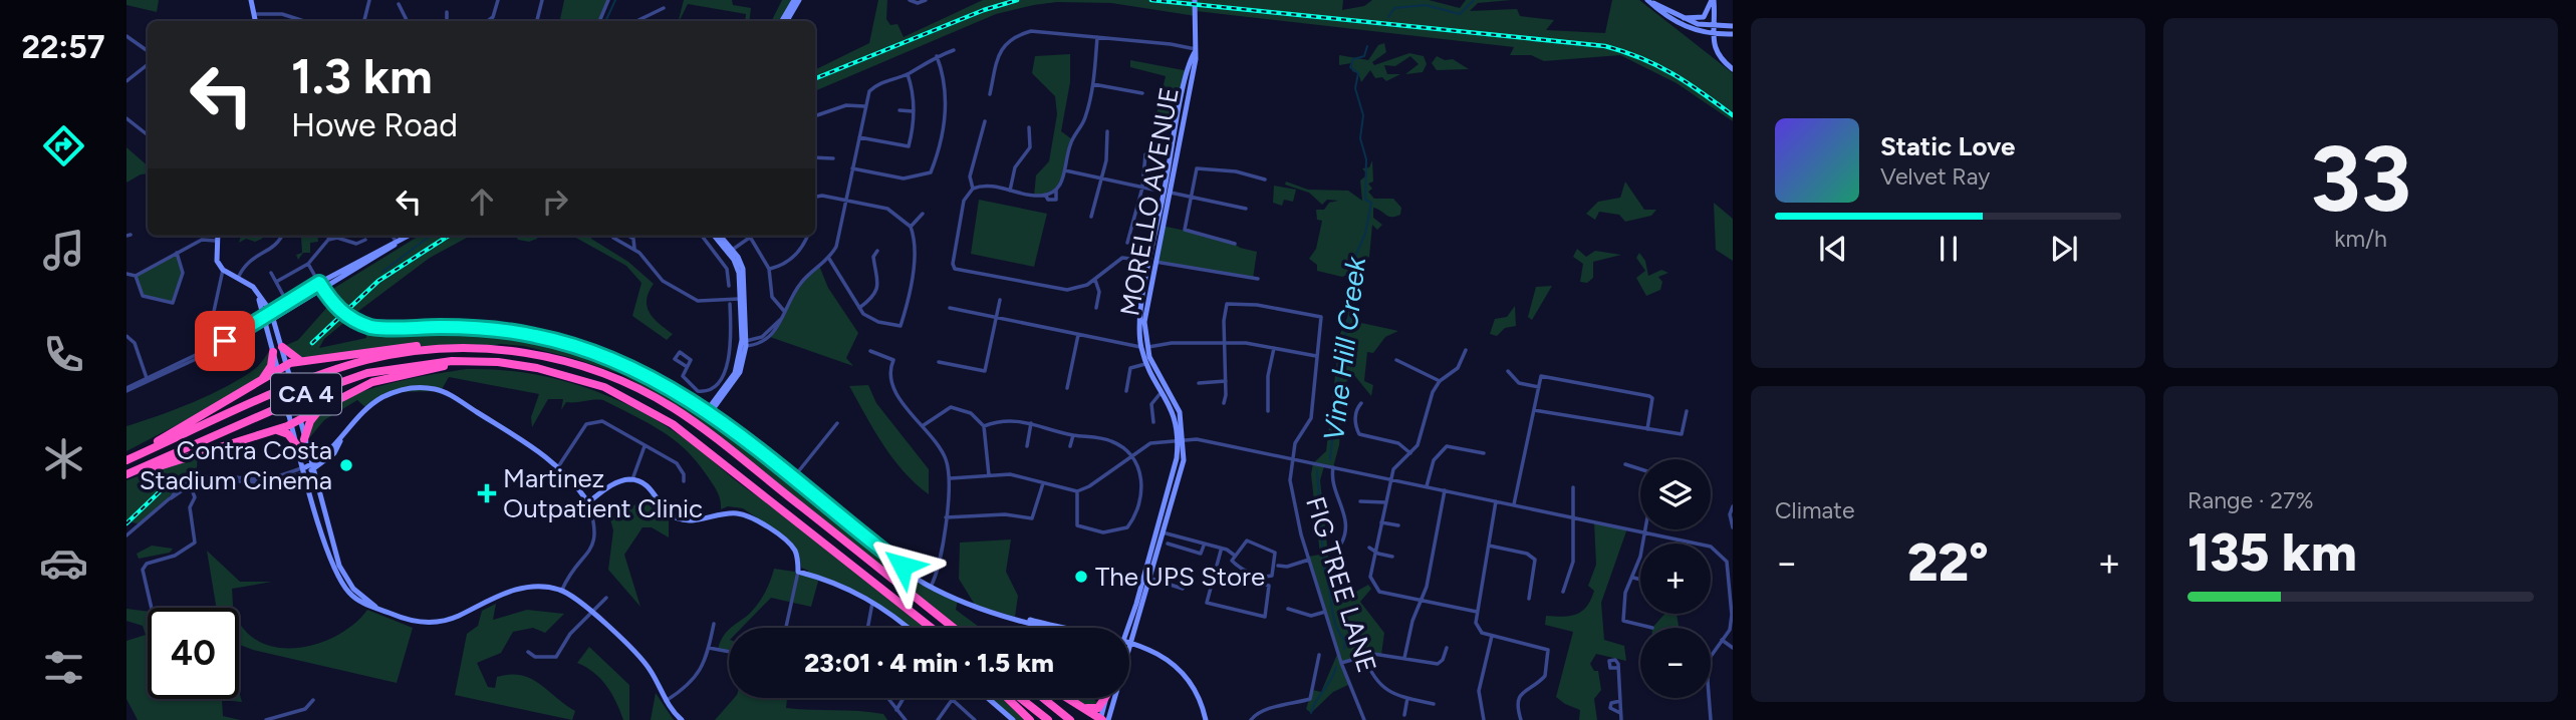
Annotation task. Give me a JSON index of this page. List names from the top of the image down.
{
  "streets": {
    "highway": ["CA 4"],
    "street": ["MORELLO AVENUE", "FIG TREE LANE"]
  },
  "water": ["Vine Hill Creek"],
  "places": {
    "other": ["Contra Costa Stadium Cinema", "The UPS Store"],
    "health": ["Martinez Outpatient Clinic"]
  },
  "page": {
    "tabs": "22:57",
    "tile": [
      ["33", "km/h"],
      "Climate",
      ["Range · 27%", "135 km"]
    ],
    "turn": ["1.3 km", "Howe Road"],
    "song": ["Static Love", "Velvet Ray"],
    "map_buttons": ["+", "−"],
    "heat": ["−", "22°", "+"],
    "limit": "40",
    "trip": "23:01 · 4 min · 1.5 km"
  }
}
